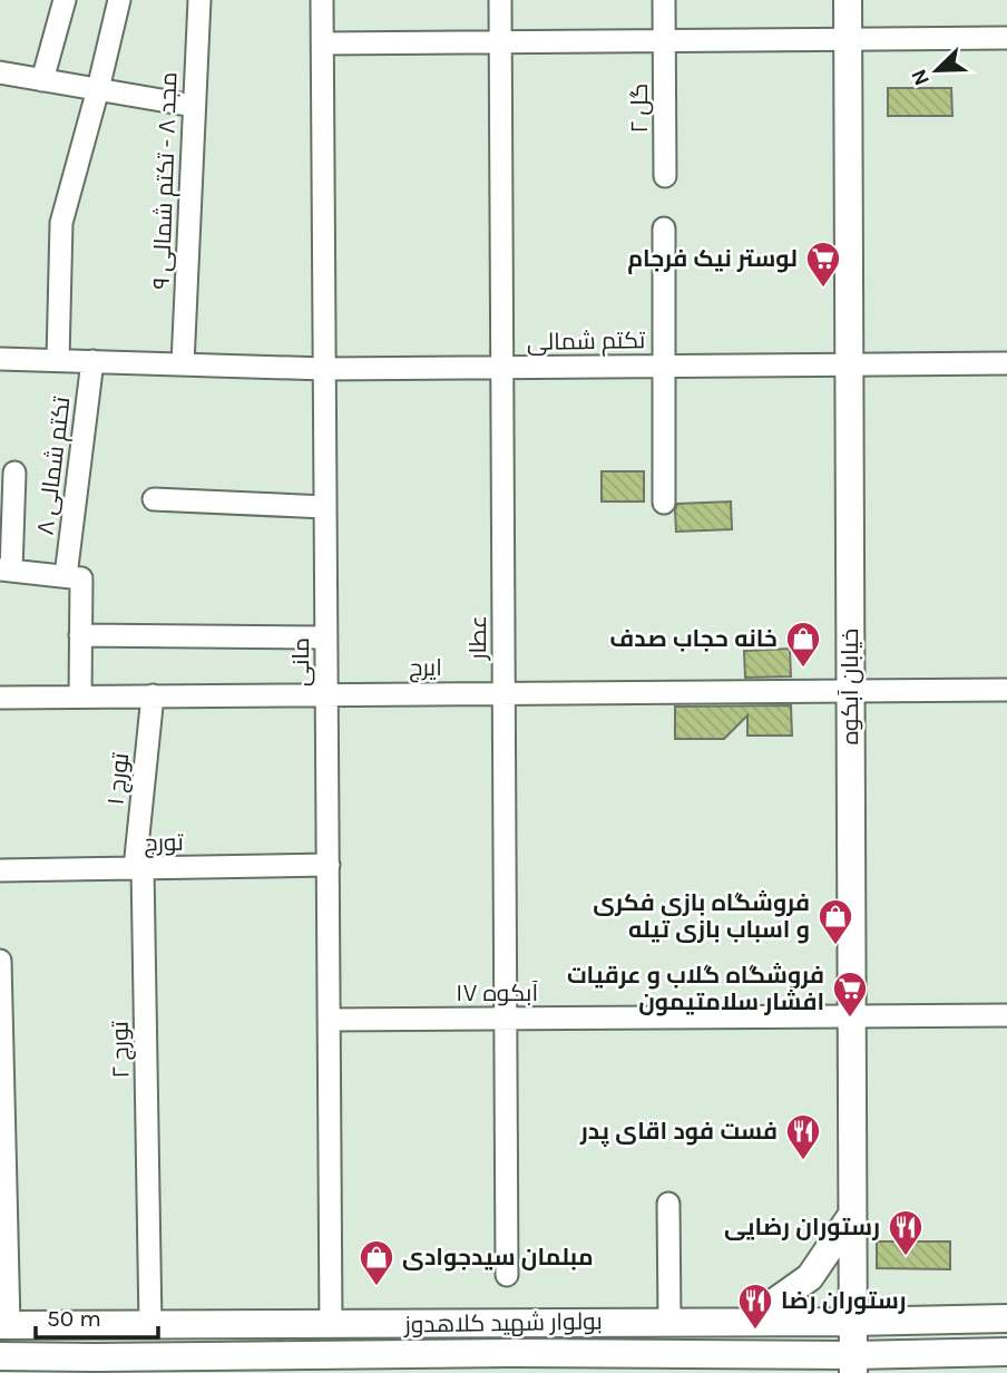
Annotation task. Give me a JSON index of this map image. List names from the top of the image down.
{
  "streets": {
    "main road": ["خیابان آبکوه", "بولوار شهید کلاهدوز"],
    "street": [
      "گل ۲",
      "مجد ۸ - تکتم شمالی ۹",
      "تکتم شمالی",
      "تکتم شمالی ۸",
      "عطار",
      "مانی",
      "ایرج",
      "تورج ۱",
      "تورج",
      "آبکوه ۱۷",
      "تورج ۲"
    ]
  },
  "crossings": [
    ["مجد ۸ - تکتم شمالی ۹", "تکتم شمالی"],
    ["تکتم شمالی", "تکتم شمالی ۸"],
    ["تکتم شمالی", "عطار"],
    ["تکتم شمالی", "مانی"],
    ["تکتم شمالی", "خیابان آبکوه"],
    ["عطار", "ایرج"],
    ["عطار", "آبکوه ۱۷"],
    ["مانی", "ایرج"],
    ["مانی", "تورج"],
    ["مانی", "آبکوه ۱۷"],
    ["مانی", "بولوار شهید کلاهدوز"],
    ["ایرج", "خیابان آبکوه"],
    ["ایرج", "تورج ۱"],
    ["خیابان آبکوه", "آبکوه ۱۷"],
    ["خیابان آبکوه", "بولوار شهید کلاهدوز"],
    ["تورج ۱", "تورج"],
    ["تورج ۱", "تورج ۲"],
    ["تورج", "تورج ۲"],
    ["تورج ۲", "بولوار شهید کلاهدوز"]
  ],
  "places": {
    "supermarket": ["لوستر نیک فرجام", "فروشگاه گلاب و عرقیات افشار سلامتیمون"],
    "shop": ["خانه حجاب صدف", "فروشگاه بازی فکری و اسباب بازی تیله", "مبلمان سیدجوادی"],
    "restaurant": ["فست فود اقای پدر", "رستوران رضایی", "رستوران رضا"]
  },
  "scale_bar": "50 m",
  "north": "bottom left"
}
